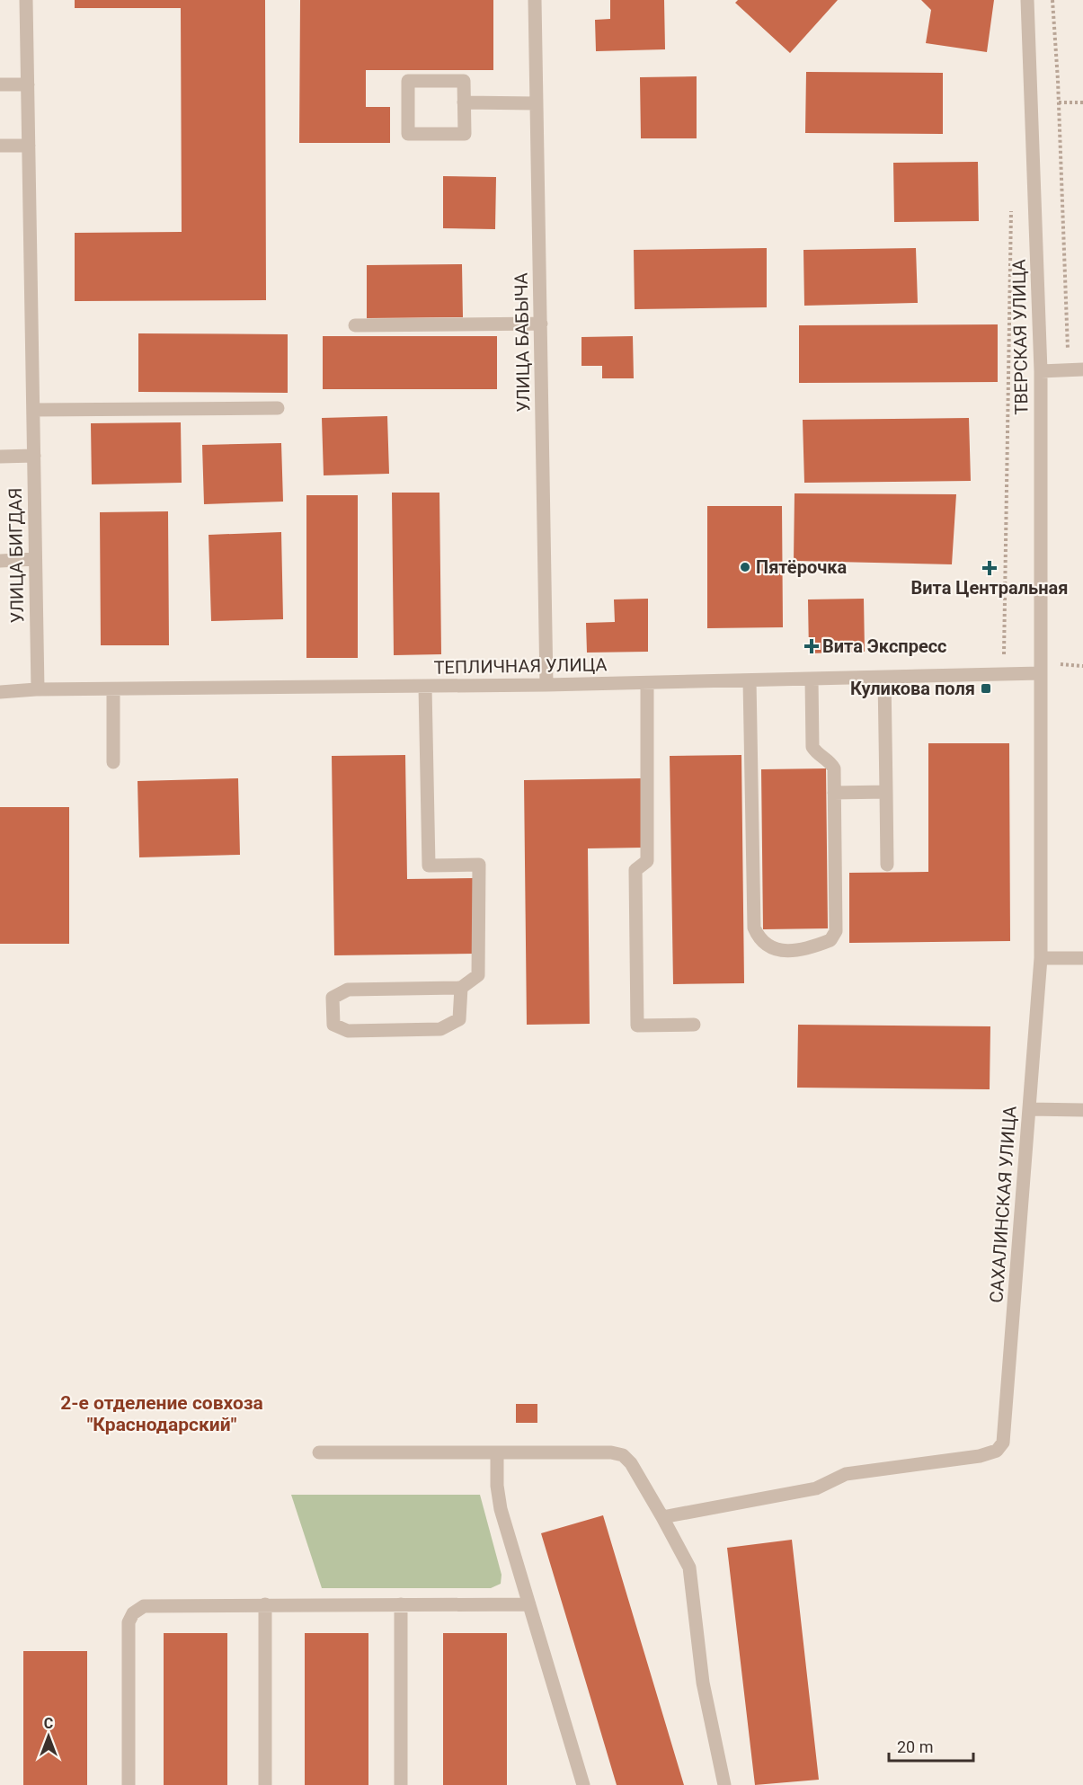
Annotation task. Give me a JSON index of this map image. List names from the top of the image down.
{
  "streets": {
    "street": [
      "ТВЕРСКАЯ УЛИЦА",
      "УЛИЦА БАБЫЧА",
      "УЛИЦА БИГДАЯ",
      "ТЕПЛИЧНАЯ УЛИЦА",
      "САХАЛИНСКАЯ УЛИЦА"
    ]
  },
  "crossings": [
    ["ТВЕРСКАЯ УЛИЦА", "ТЕПЛИЧНАЯ УЛИЦА"],
    ["ТВЕРСКАЯ УЛИЦА", "САХАЛИНСКАЯ УЛИЦА"],
    ["УЛИЦА БАБЫЧА", "ТЕПЛИЧНАЯ УЛИЦА"],
    ["УЛИЦА БИГДАЯ", "ТЕПЛИЧНАЯ УЛИЦА"]
  ],
  "districts": ["2-е отделение совхоза \"Краснодарский\""],
  "places": {
    "other": ["Пятёрочка"],
    "health": ["Вита Центральная", "Вита Экспресс"],
    "transit": ["Куликова поля"]
  },
  "scale_bar": "20 m",
  "north": "top"
}
